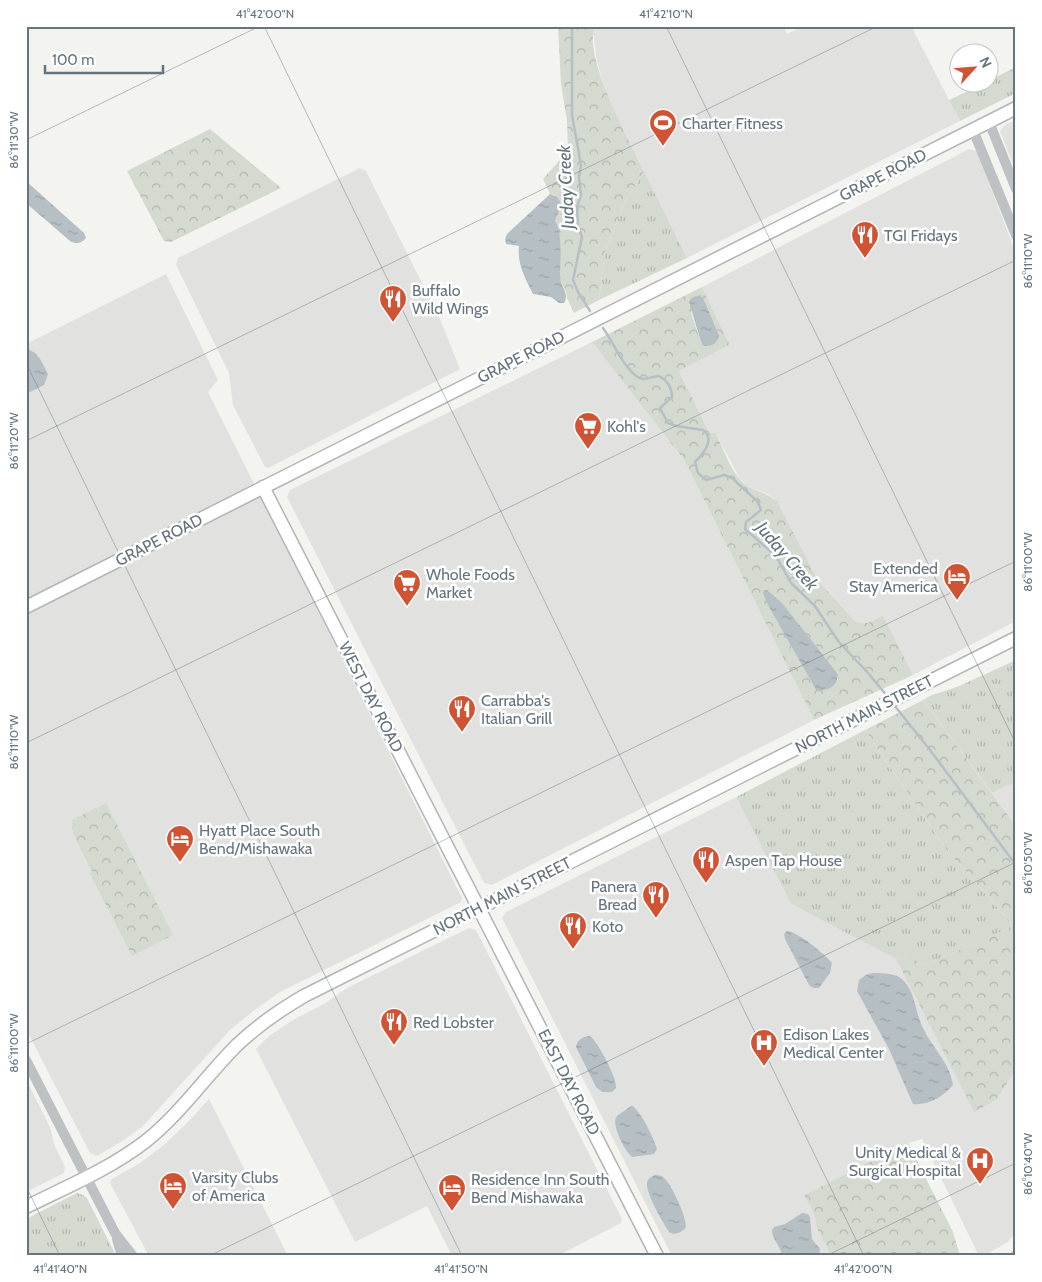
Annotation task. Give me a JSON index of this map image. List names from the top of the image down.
{
  "streets": {
    "main road": [
      "GRAPE ROAD",
      "WEST DAY ROAD",
      "NORTH MAIN STREET",
      "EAST DAY ROAD"
    ]
  },
  "crossings": [
    ["GRAPE ROAD", "WEST DAY ROAD"],
    ["WEST DAY ROAD", "NORTH MAIN STREET"],
    ["WEST DAY ROAD", "EAST DAY ROAD"],
    ["NORTH MAIN STREET", "EAST DAY ROAD"]
  ],
  "water": ["Juday Creek"],
  "places": {
    "sports": ["Charter Fitness"],
    "restaurant": [
      "TGI Fridays",
      "Buffalo Wild Wings",
      "Carrabba's Italian Grill",
      "Aspen Tap House",
      "Panera Bread",
      "Koto",
      "Red Lobster"
    ],
    "supermarket": ["Kohl's", "Whole Foods Market"],
    "hotel": [
      "Extended Stay America",
      "Hyatt Place South Bend/Mishawaka",
      "Varsity Clubs of America",
      "Residence Inn South Bend Mishawaka"
    ],
    "hospital": ["Edison Lakes Medical Center", "Unity Medical & Surgical Hospital"]
  },
  "scale_bar": "100 m",
  "north": "top right",
  "coordinates": [
    "41°42'00\"N",
    "41°42'10\"N",
    "86°11'30\"W",
    "86°11'10\"W",
    "86°11'20\"W",
    "86°11'00\"W",
    "86°10'50\"W",
    "86°10'40\"W",
    "41°41'40\"N",
    "41°41'50\"N"
  ]
}
